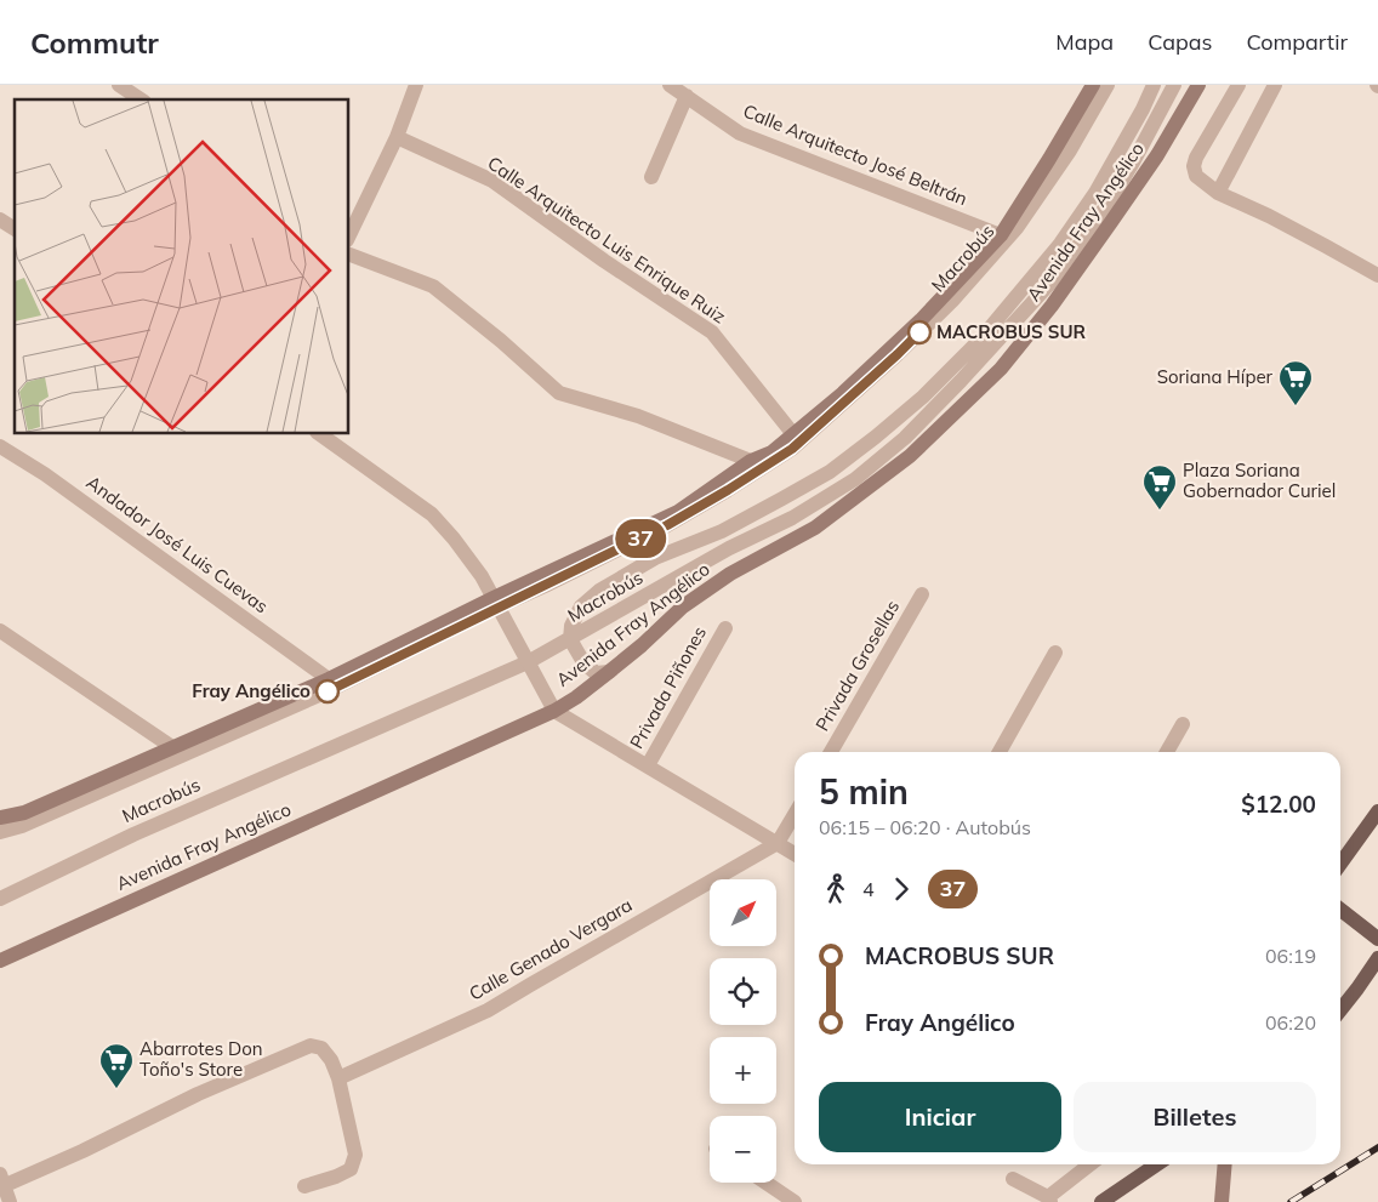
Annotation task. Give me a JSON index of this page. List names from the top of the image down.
{
  "streets": {
    "street": [
      "Calle Arquitecto José Beltrán",
      "Avenida Fray Angélico",
      "Calle Arquitecto Luis Enrique Ruiz",
      "Macrobús",
      "Andador José Luis Cuevas",
      "Privada Grosellas",
      "Privada Piñones",
      "Calle Genado Vergara"
    ]
  },
  "places": {
    "other": ["MACROBUS SUR", "Fray Angélico"],
    "supermarket": ["Soriana Híper", "Plaza Soriana Gobernador Curiel", "Abarrotes Don Toño's Store"]
  },
  "lines": ["bus line 37"],
  "north": "top right",
  "page": {
    "header": "Commutr",
    "nav": ["Mapa", "Capas", "Compartir"],
    "on_map": "37",
    "heading": ["5 min", "06:15 – 06:20 · Autobús", "$12.00"],
    "legs": ["4", "37"],
    "map_buttons": ["+", "−"],
    "list": [
      {
        "name": "MACROBUS SUR",
        "value": "06:19"
      },
      {
        "name": "Fray Angélico",
        "value": "06:20"
      }
    ],
    "buttons": ["Iniciar", "Billetes"]
  }
}
